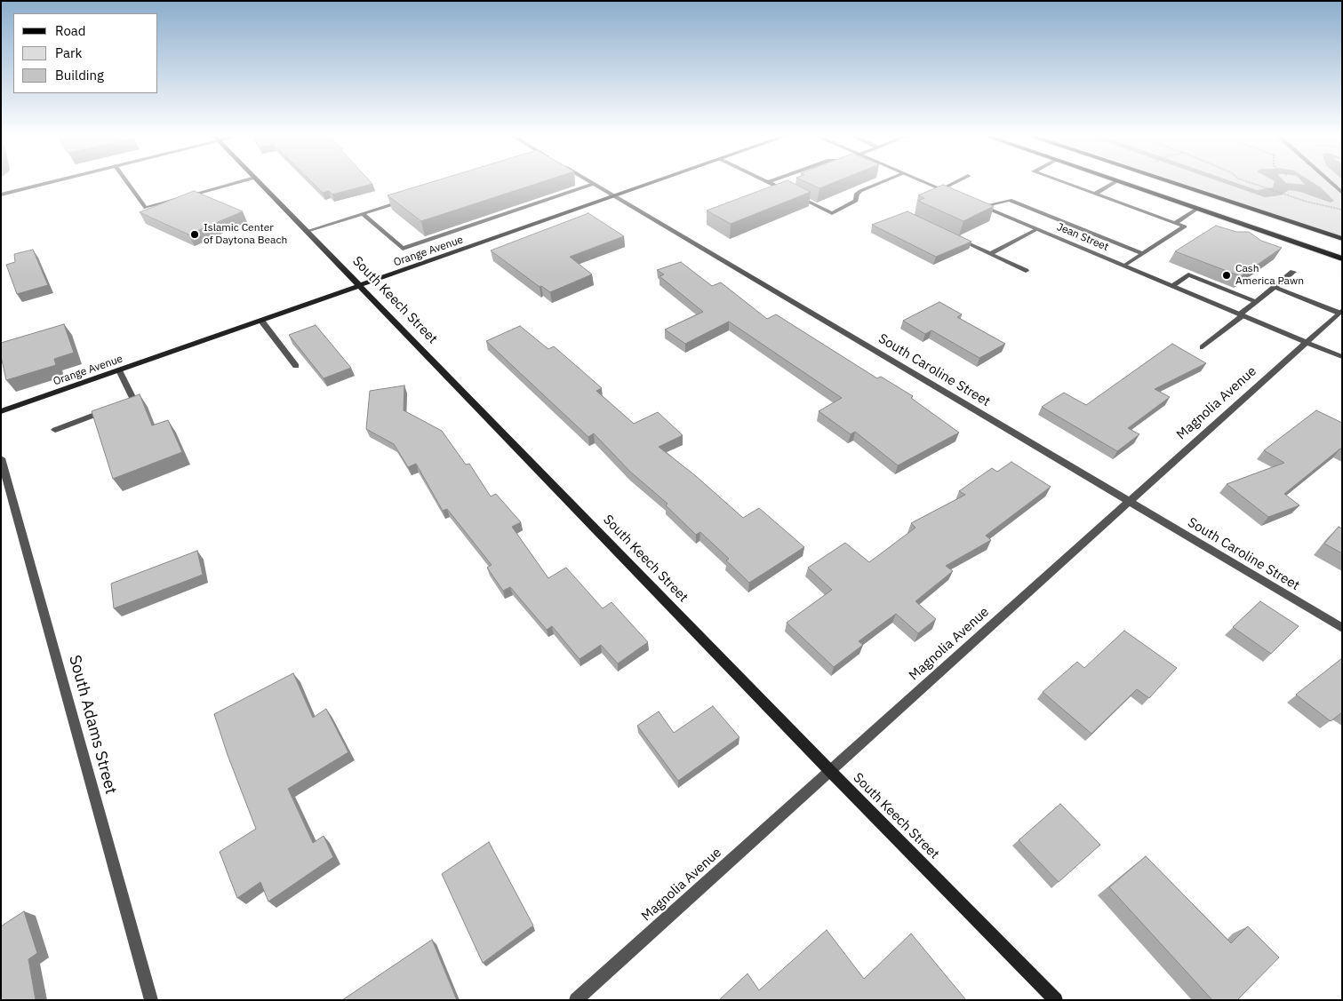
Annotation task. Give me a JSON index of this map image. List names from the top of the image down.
{
  "streets": {
    "street": [
      "Jean Street",
      "Orange Avenue",
      "South Keech Street",
      "South Caroline Street",
      "Magnolia Avenue",
      "South Adams Street"
    ]
  },
  "crossings": [
    ["Jean Street", "Magnolia Avenue"],
    ["Orange Avenue", "South Keech Street"],
    ["Orange Avenue", "South Caroline Street"],
    ["South Keech Street", "Magnolia Avenue"],
    ["South Caroline Street", "Magnolia Avenue"]
  ],
  "places": ["Islamic Center of Daytona Beach", "Cash America Pawn"],
  "legend": ["Road", "Park", "Building"]
}
